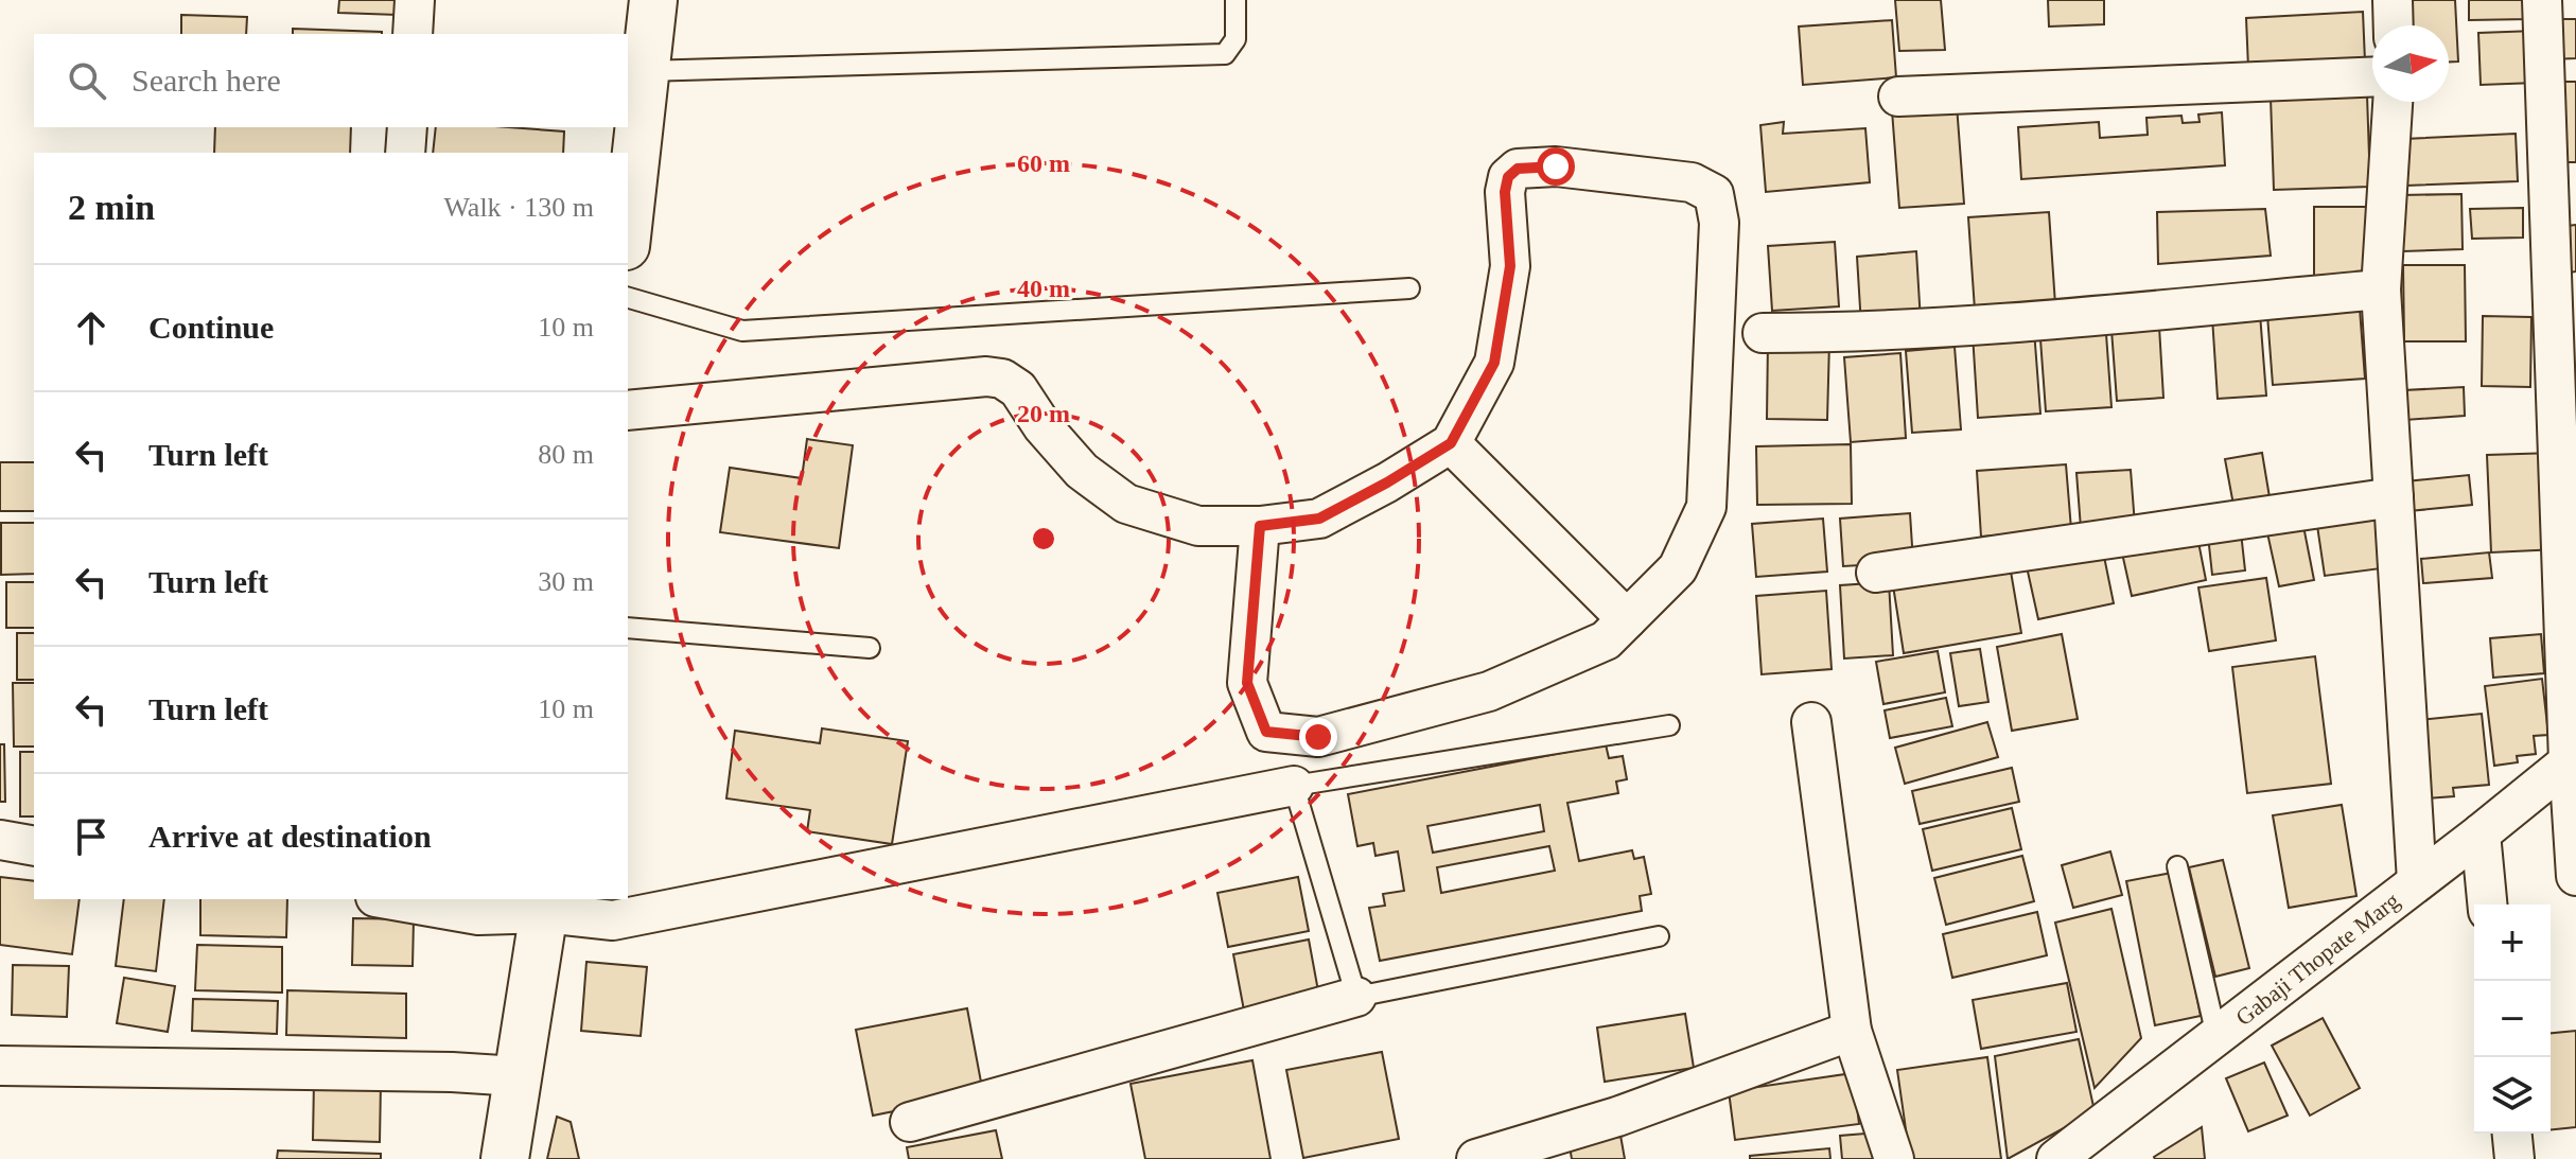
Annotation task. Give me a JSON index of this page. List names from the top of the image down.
{
  "streets": {
    "street": ["Gabaji Thopate Marg"]
  },
  "north": "right",
  "page": {
    "search": "Search here",
    "heading": ["2 min", "Walk · 130 m"],
    "list": [
      ["Continue", "10 m"],
      ["Turn left", "80 m"],
      ["Turn left", "30 m"],
      ["Turn left", "10 m"],
      "Arrive at destination"
    ],
    "map_buttons": ["+", "−"]
  },
  "rings": ["60 m", "40 m", "20 m"]
}
